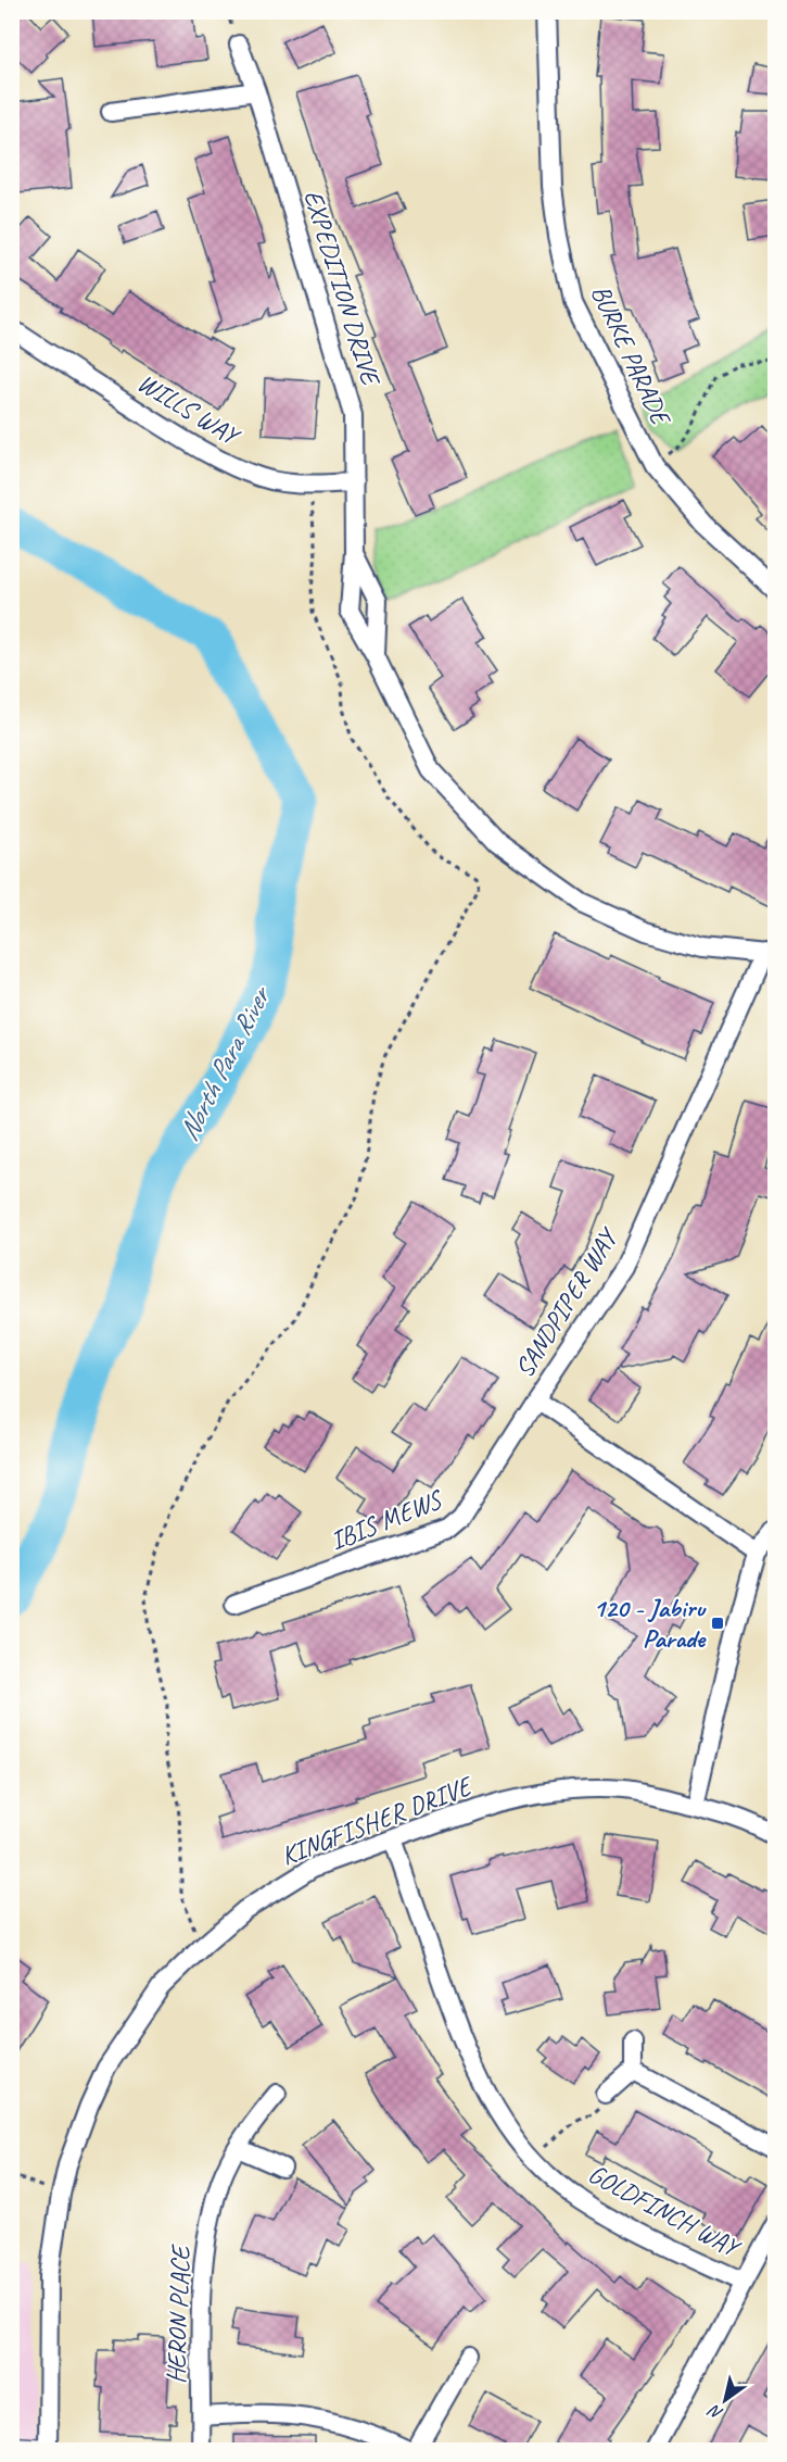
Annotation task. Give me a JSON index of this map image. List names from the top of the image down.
{
  "streets": {
    "street": [
      "EXPEDITION DRIVE",
      "BURKE PARADE",
      "WILLS WAY",
      "SANDPIPER WAY",
      "IBIS MEWS",
      "KINGFISHER DRIVE",
      "GOLDFINCH WAY",
      "HERON PLACE"
    ]
  },
  "crossings": [
    ["EXPEDITION DRIVE", "WILLS WAY"],
    ["EXPEDITION DRIVE", "SANDPIPER WAY"],
    ["SANDPIPER WAY", "IBIS MEWS"],
    ["KINGFISHER DRIVE", "GOLDFINCH WAY"]
  ],
  "water": ["North Para River"],
  "places": {
    "transit": ["120 - Jabiru Parade"]
  },
  "north": "bottom left"
}
